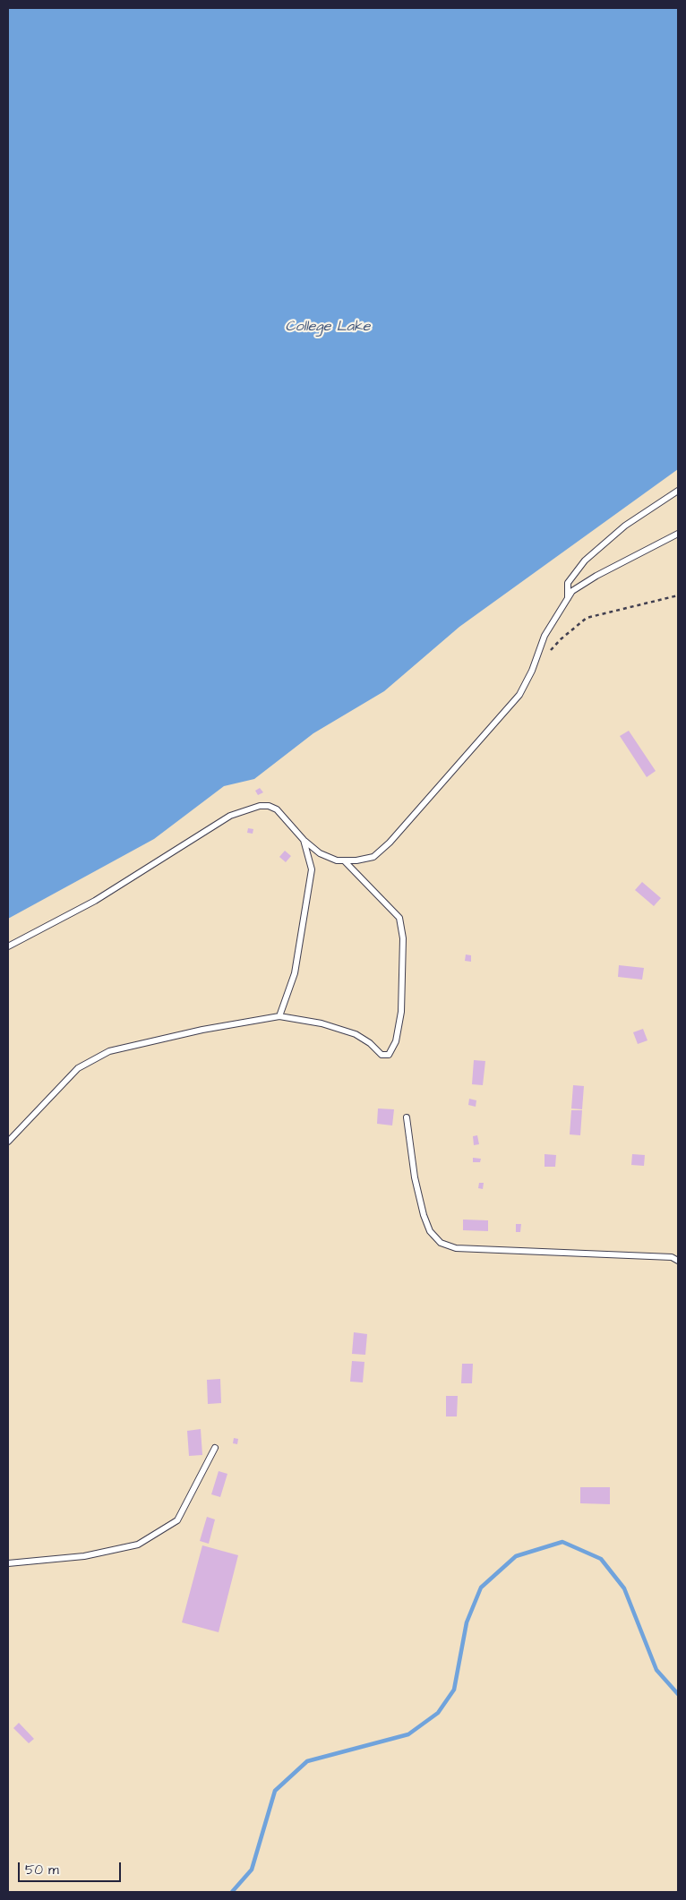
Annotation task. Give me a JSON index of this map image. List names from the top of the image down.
{
  "water": ["College Lake"],
  "scale_bar": "50 m"
}
